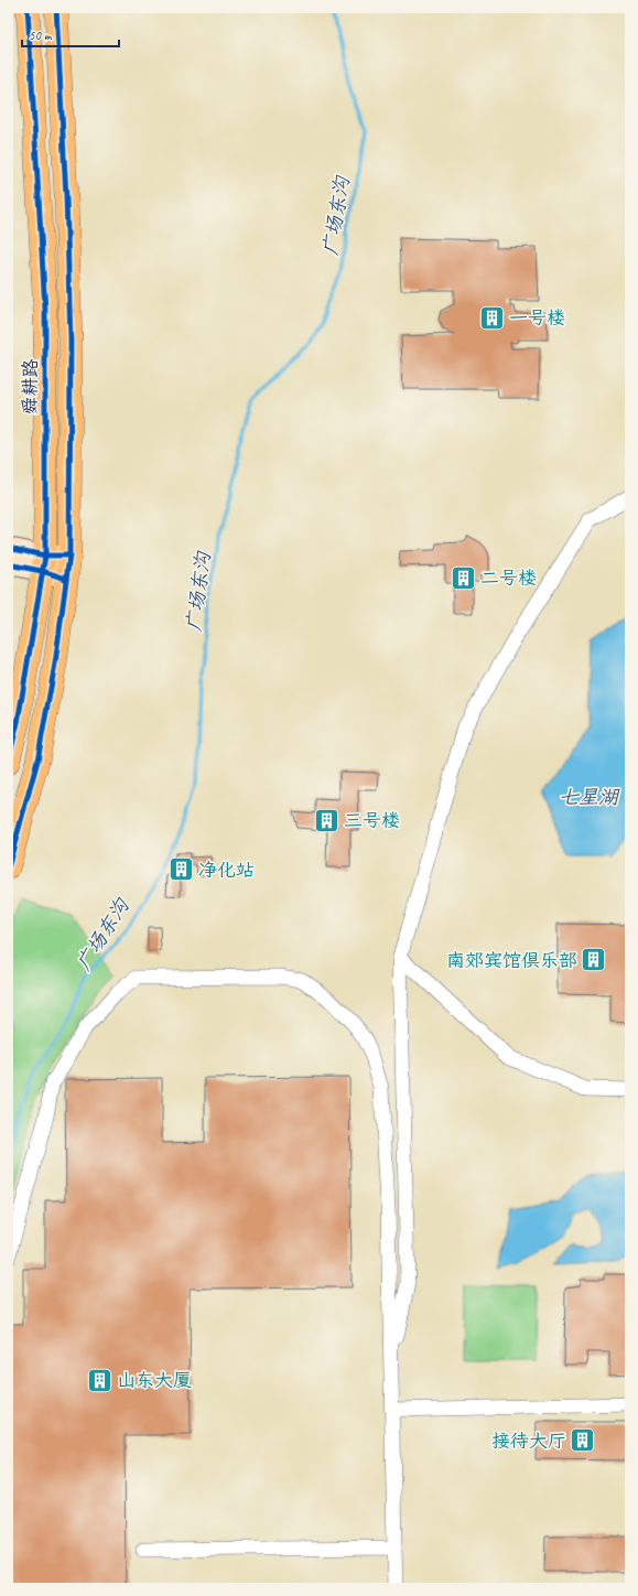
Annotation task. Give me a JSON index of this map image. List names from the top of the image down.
{
  "streets": {
    "main road": ["舜耕路"]
  },
  "water": ["广场东沟", "七星湖"],
  "places": {
    "building": [
      "一号楼",
      "二号楼",
      "三号楼",
      "净化站",
      "南郊宾馆俱乐部",
      "山东大厦",
      "接待大厅"
    ]
  },
  "scale_bar": "50 m"
}
